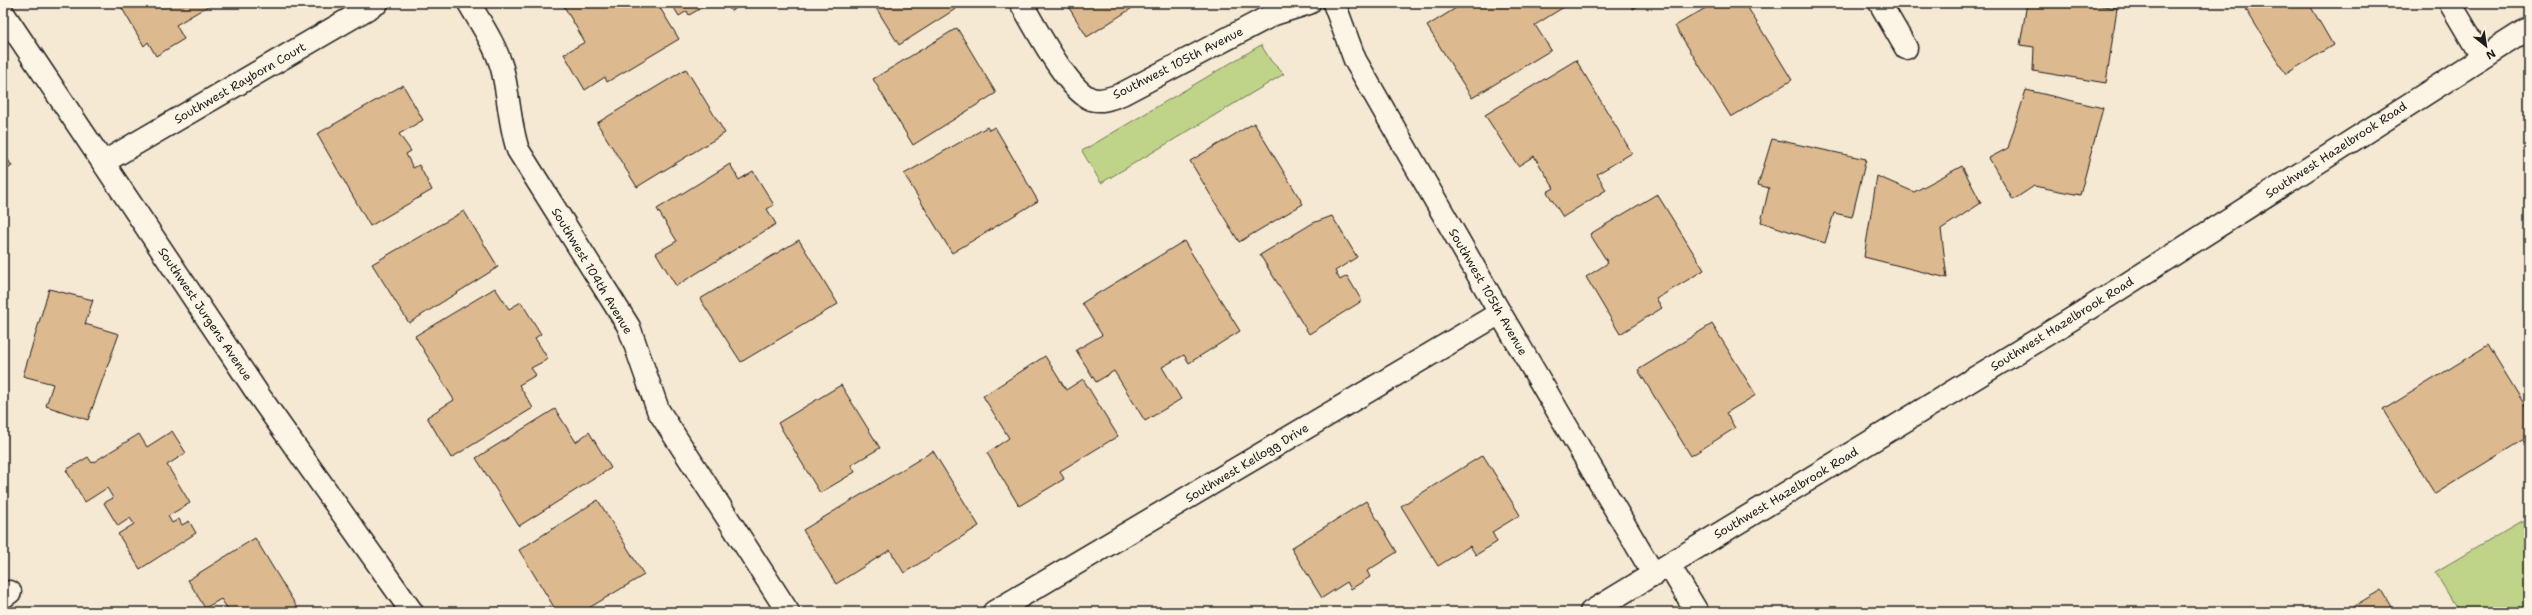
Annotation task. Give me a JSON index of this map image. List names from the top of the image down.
{
  "streets": {
    "street": [
      "Southwest 105th Avenue",
      "Southwest Rayborn Court",
      "Southwest Hazelbrook Road",
      "Southwest 104th Avenue",
      "Southwest Jurgens Avenue",
      "Southwest Kellogg Drive"
    ]
  },
  "crossings": [
    ["Southwest 105th Avenue", "Southwest Hazelbrook Road"],
    ["Southwest 105th Avenue", "Southwest Kellogg Drive"],
    ["Southwest Rayborn Court", "Southwest Jurgens Avenue"]
  ],
  "north": "bottom right"
}
